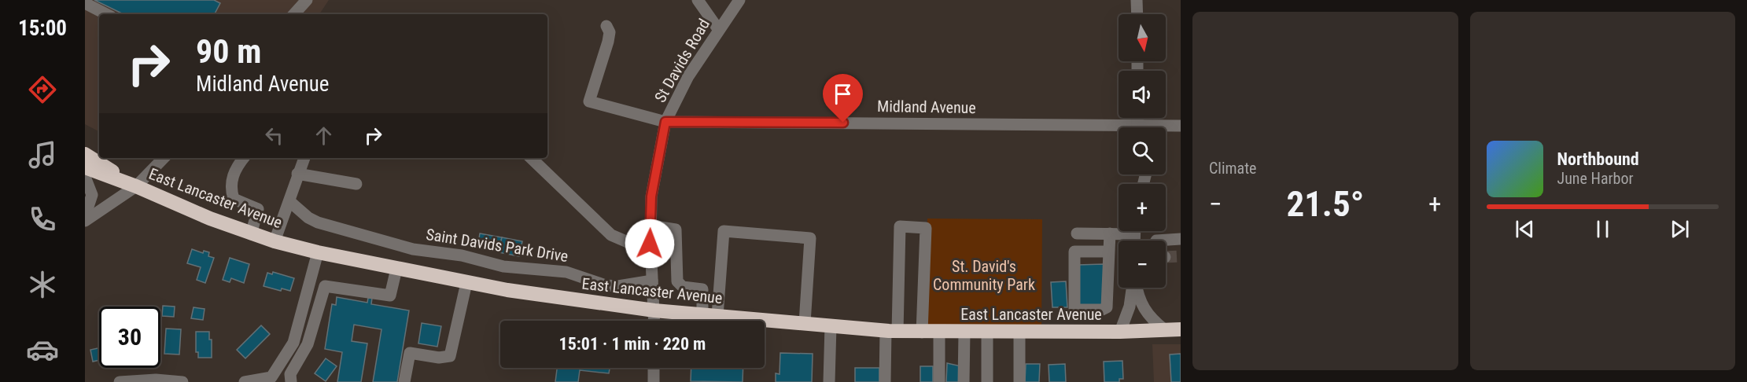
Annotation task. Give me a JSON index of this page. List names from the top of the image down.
{
  "streets": {
    "highway": ["East Lancaster Avenue"],
    "street": ["St Davids Road", "Midland Avenue", "Saint Davids Park Drive"]
  },
  "crossings": [
    ["St Davids Road", "Midland Avenue"],
    ["St Davids Road", "East Lancaster Avenue"],
    ["St Davids Road", "Saint Davids Park Drive"]
  ],
  "parks": ["St. David's Community Park"],
  "north": "bottom",
  "page": {
    "tabs": "15:00",
    "tile": "Climate",
    "map_buttons": ["+", "−"],
    "turn": ["90 m", "Midland Avenue"],
    "song": ["Northbound", "June Harbor"],
    "heat": ["−", "21.5°", "+"],
    "limit": "30",
    "trip": "15:01 · 1 min · 220 m"
  }
}
